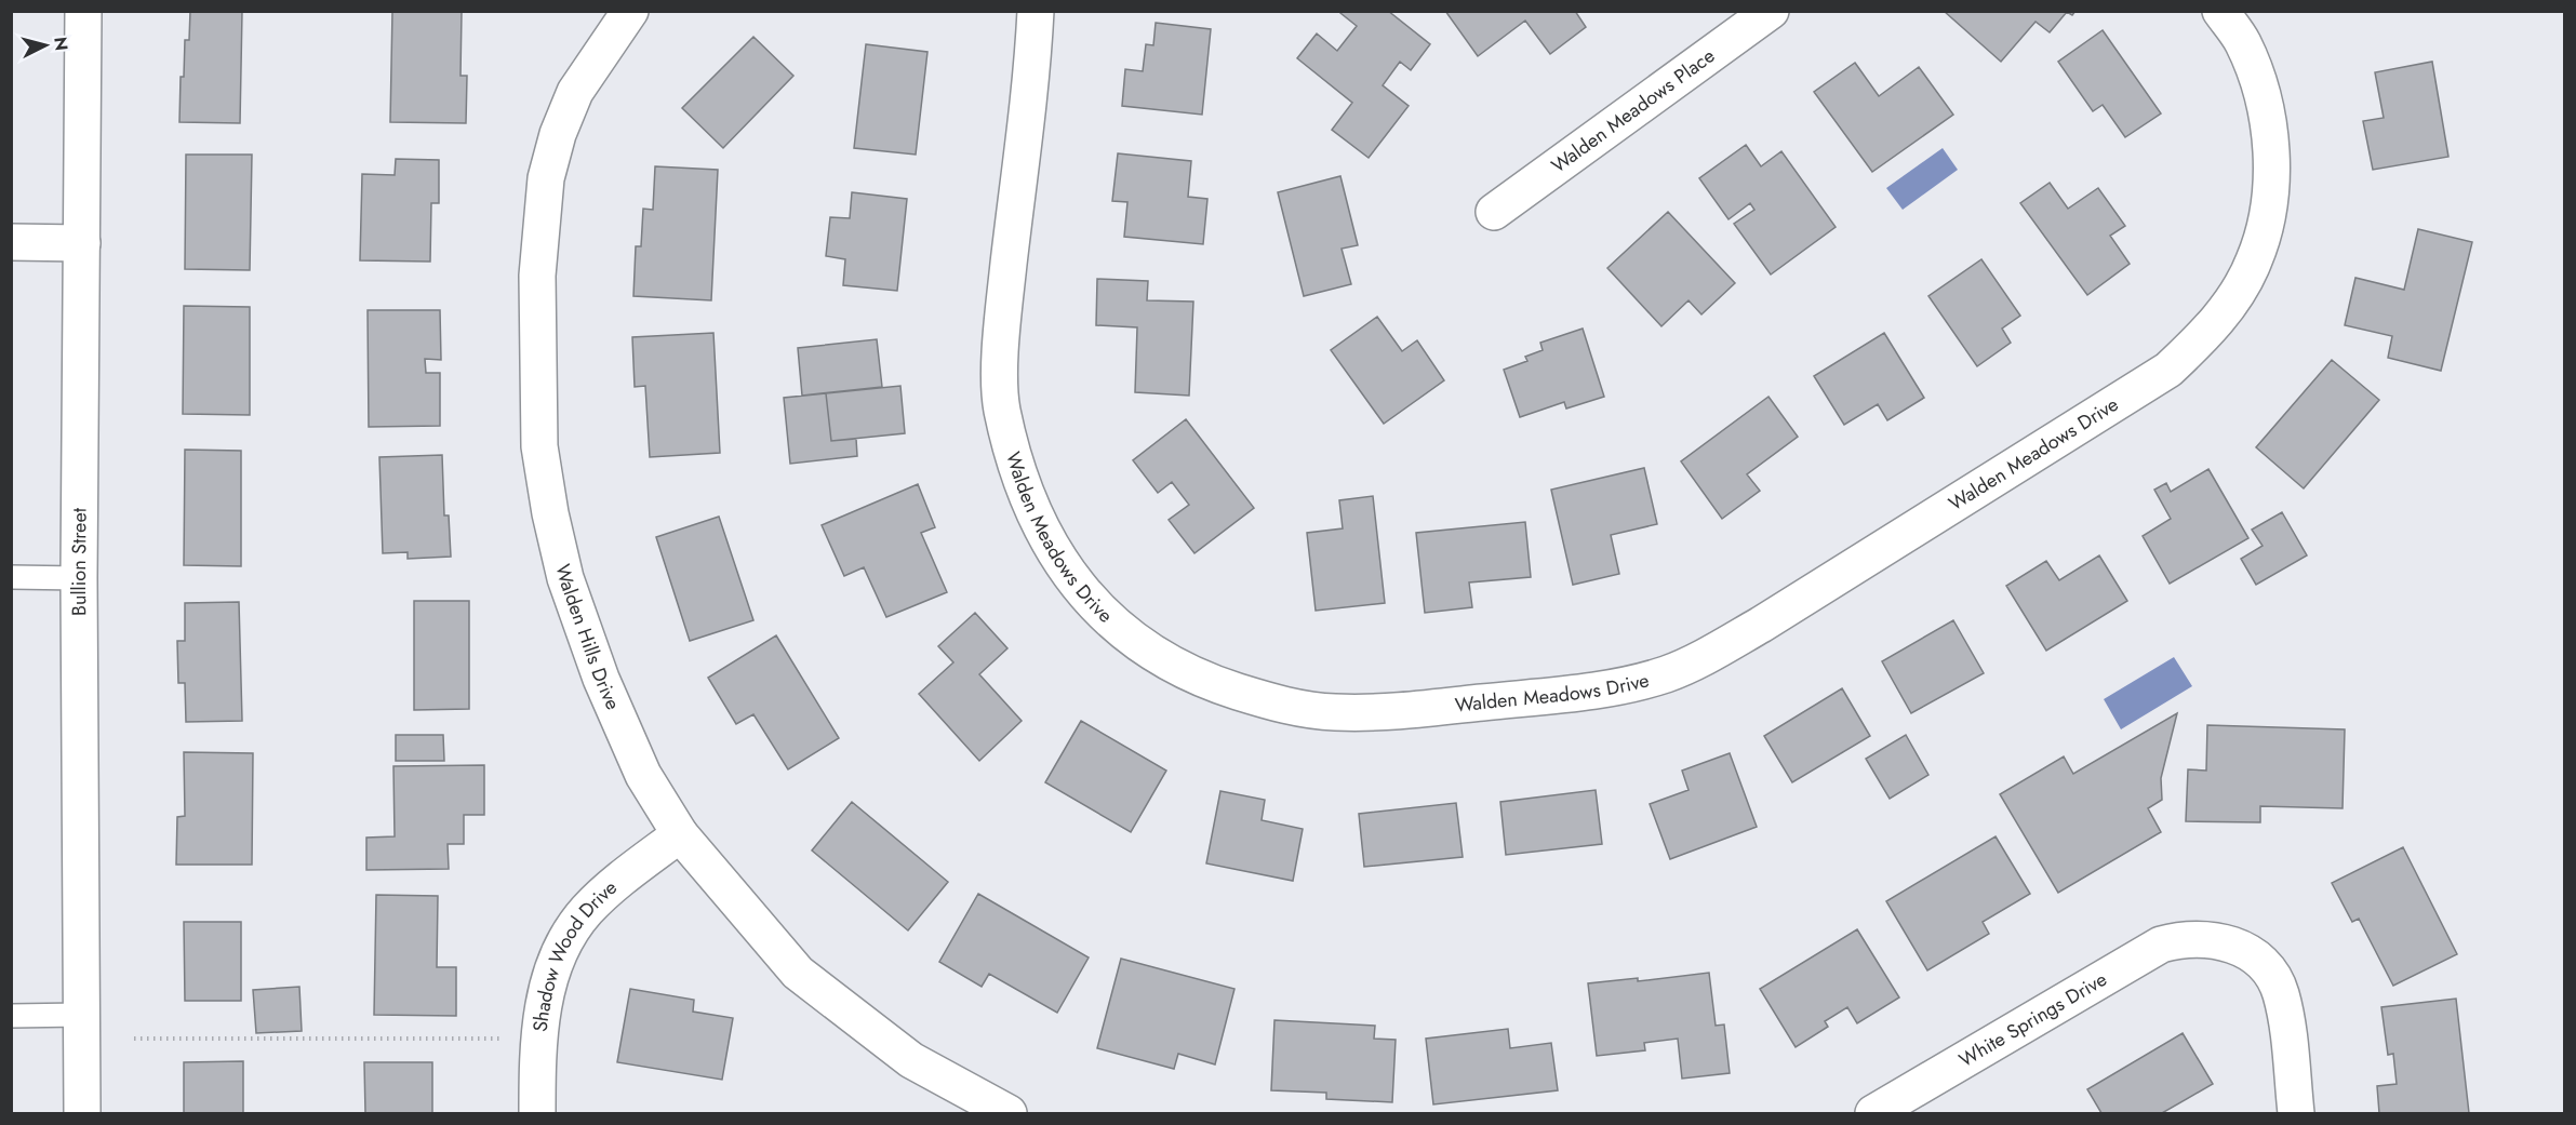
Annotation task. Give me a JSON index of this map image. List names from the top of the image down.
{
  "streets": {
    "street": [
      "Walden Meadows Place",
      "Walden Meadows Drive",
      "Bullion Street",
      "Walden Hills Drive",
      "Shadow Wood Drive",
      "White Springs Drive"
    ]
  },
  "crossings": [
    ["Walden Hills Drive", "Shadow Wood Drive"]
  ],
  "north": "right"
}
